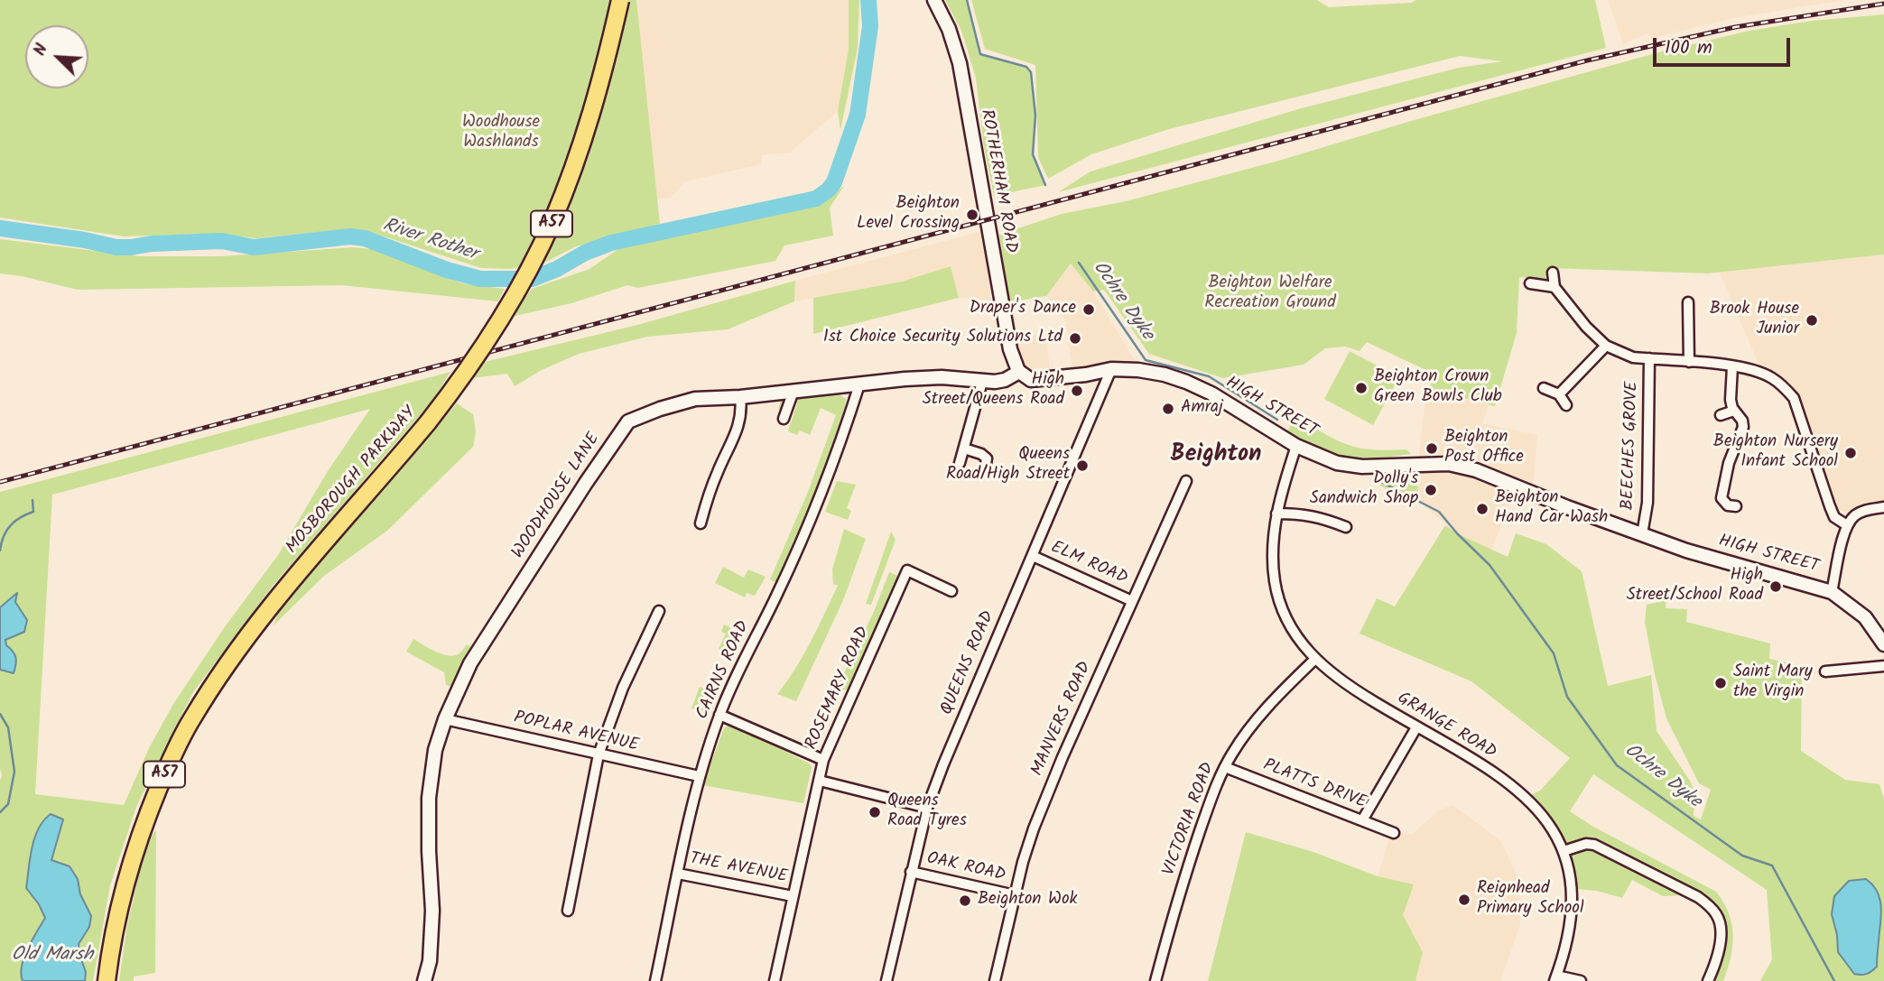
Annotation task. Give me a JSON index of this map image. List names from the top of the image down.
{
  "streets": {
    "highway": ["A57", "MOSBOROUGH PARKWAY"],
    "street": [
      "ROTHERHAM ROAD",
      "HIGH STREET",
      "BEECHES GROVE",
      "WOODHOUSE LANE",
      "ELM ROAD",
      "QUEENS ROAD",
      "CAIRNS ROAD",
      "ROSEMARY ROAD",
      "MANVERS ROAD",
      "GRANGE ROAD",
      "POPLAR AVENUE",
      "PLATTS DRIVE",
      "VICTORIA ROAD",
      "OAK ROAD",
      "THE AVENUE"
    ]
  },
  "crossings": [
    ["ROTHERHAM ROAD", "HIGH STREET"],
    ["ROTHERHAM ROAD", "WOODHOUSE LANE"],
    ["HIGH STREET", "BEECHES GROVE"],
    ["HIGH STREET", "WOODHOUSE LANE"],
    ["HIGH STREET", "QUEENS ROAD"],
    ["HIGH STREET", "GRANGE ROAD"],
    ["WOODHOUSE LANE", "CAIRNS ROAD"],
    ["WOODHOUSE LANE", "POPLAR AVENUE"],
    ["ELM ROAD", "QUEENS ROAD"],
    ["ELM ROAD", "MANVERS ROAD"],
    ["QUEENS ROAD", "OAK ROAD"],
    ["CAIRNS ROAD", "POPLAR AVENUE"],
    ["CAIRNS ROAD", "THE AVENUE"],
    ["ROSEMARY ROAD", "THE AVENUE"],
    ["MANVERS ROAD", "OAK ROAD"],
    ["GRANGE ROAD", "VICTORIA ROAD"],
    ["PLATTS DRIVE", "VICTORIA ROAD"]
  ],
  "districts": ["Beighton"],
  "water": ["River Rother", "Ochre Dyke", "Old Marsh"],
  "parks": ["Woodhouse Washlands", "Beighton Welfare Recreation Ground"],
  "places": [
    "Beighton Level Crossing",
    "Draper's Dance",
    "Brook House Junior",
    "1st Choice Security Solutions Ltd",
    "Beighton Crown Green Bowls Club",
    "High Street/Queens Road",
    "Amraj",
    "Beighton Post Office",
    "Beighton Nursery Infant School",
    "Queens Road/High Street",
    "Dolly's Sandwich Shop",
    "Beighton Hand Car Wash",
    "High Street/School Road",
    "Saint Mary the Virgin",
    "Queens Road Tyres",
    "Reignhead Primary School",
    "Beighton Wok"
  ],
  "scale_bar": "100 m",
  "north": "top left"
}
